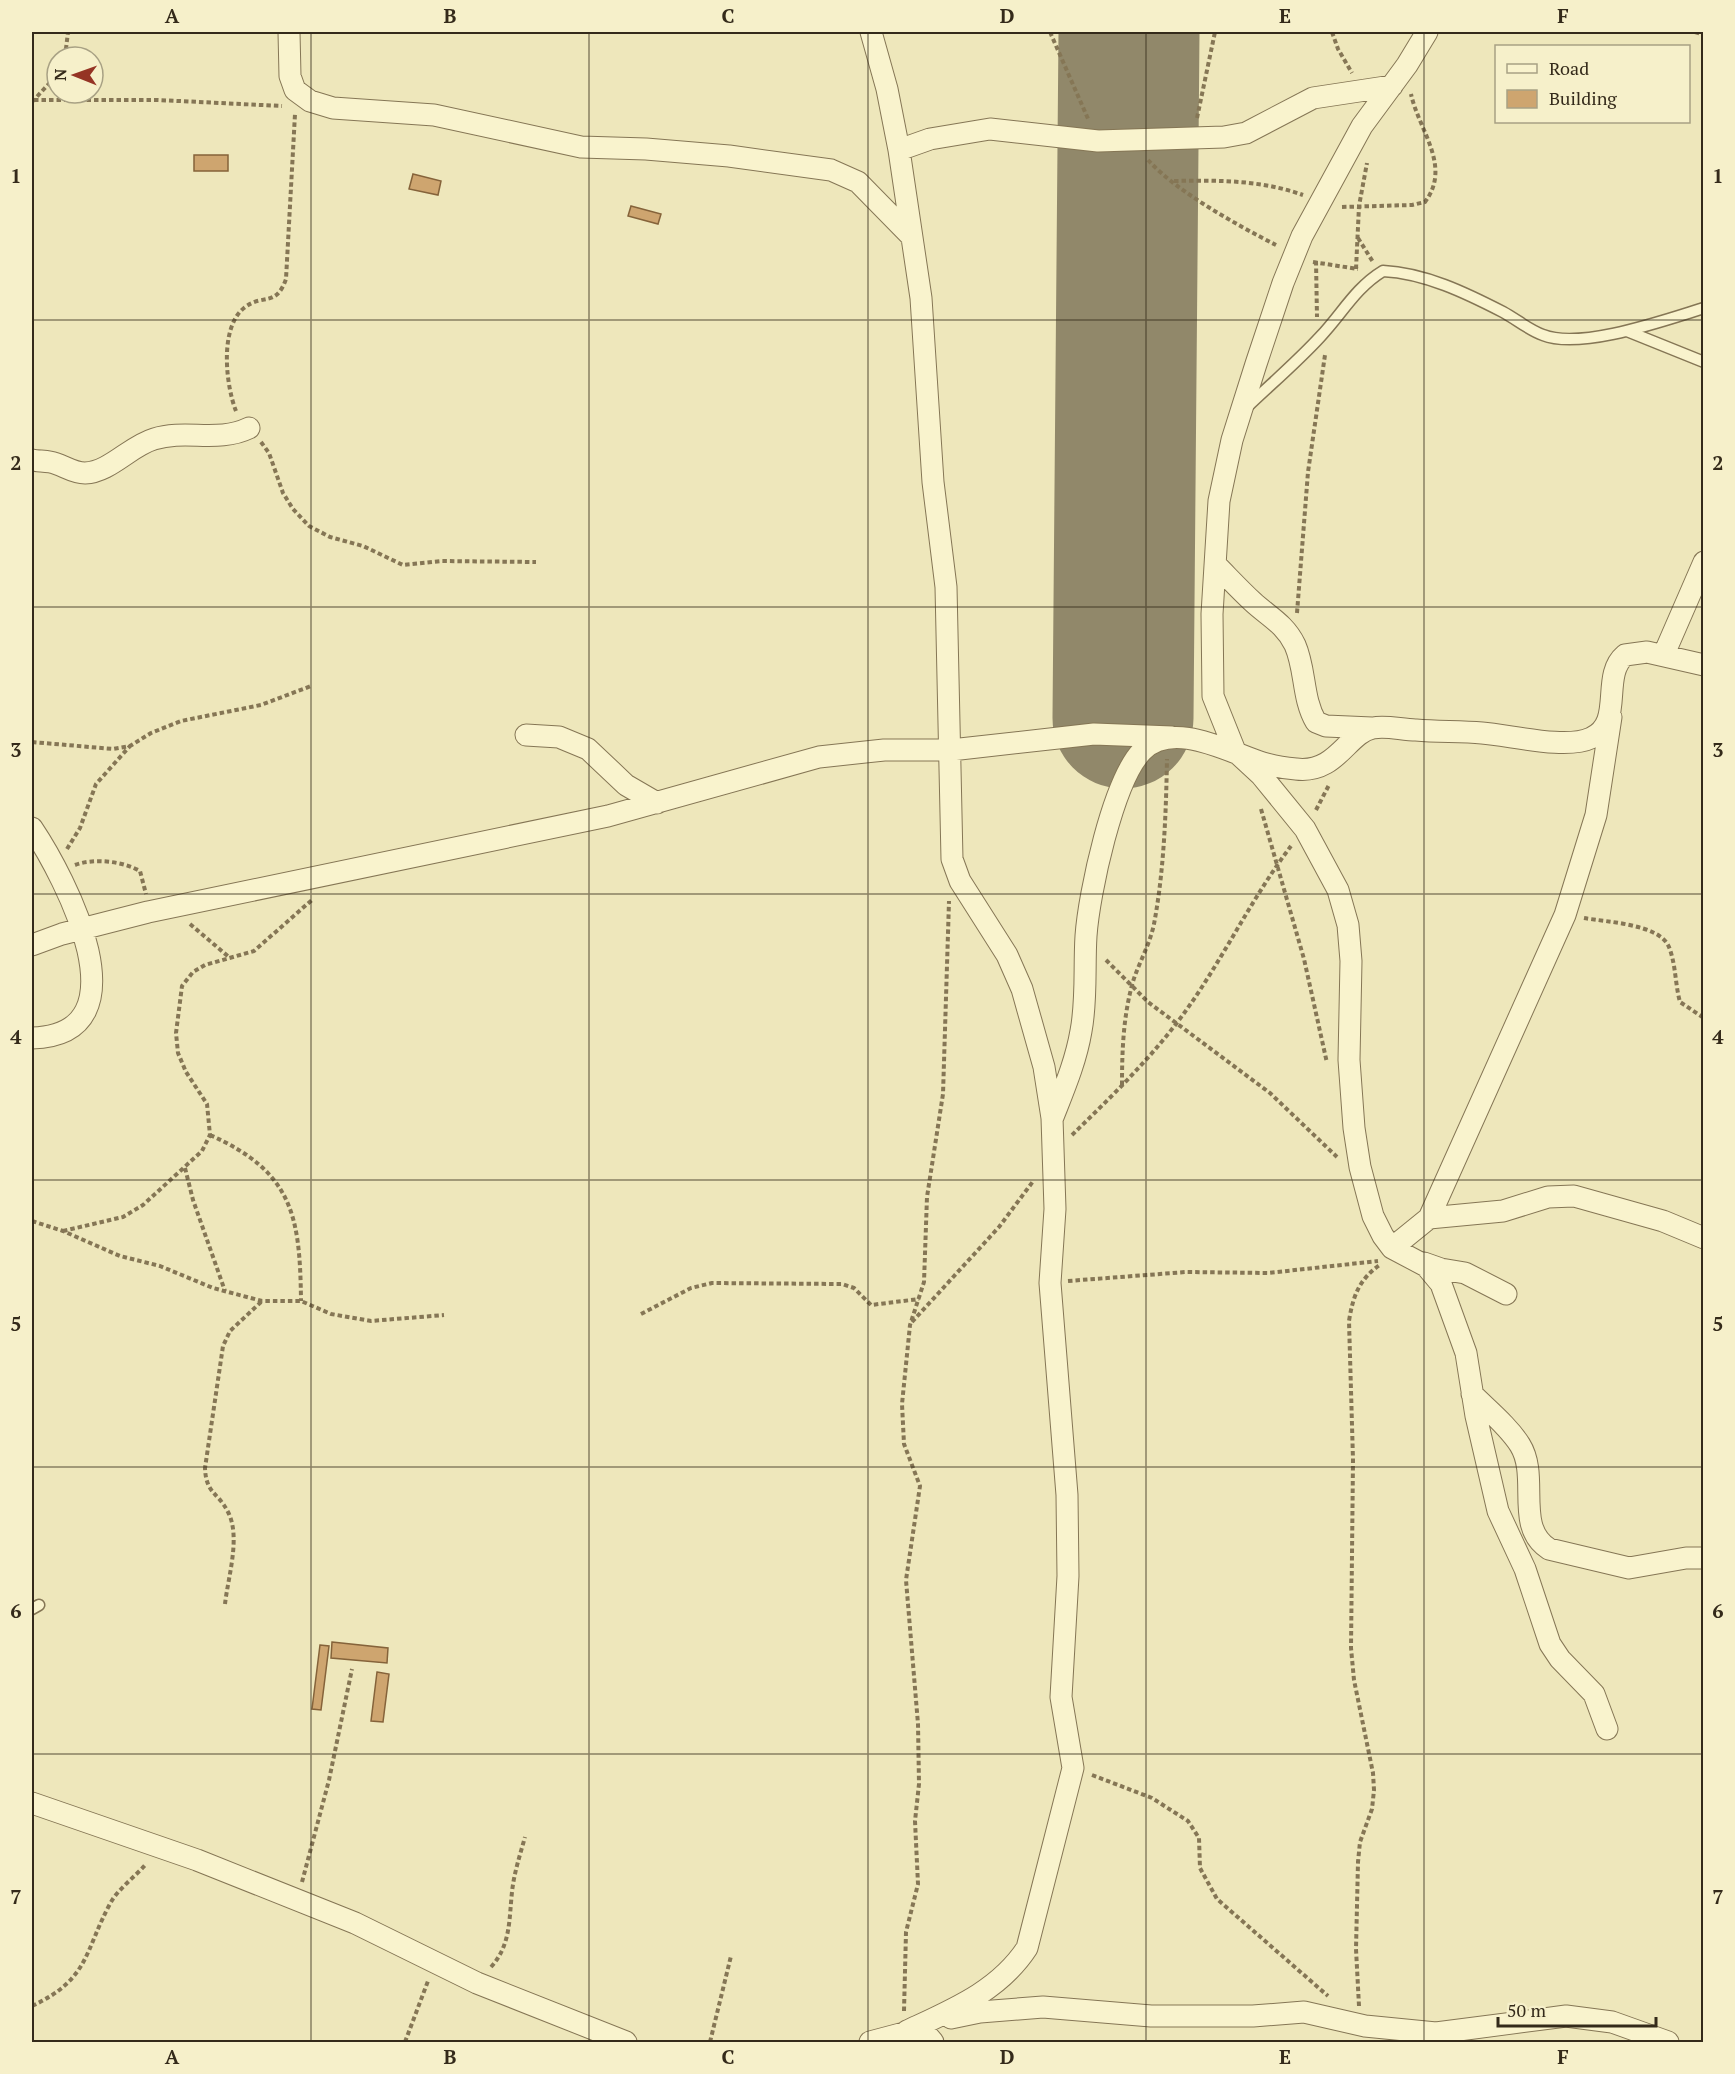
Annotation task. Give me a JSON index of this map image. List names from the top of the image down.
{
  "legend": ["Road", "Building"],
  "scale_bar": "50 m",
  "north": "left",
  "grid": {
    "columns": [
      "A",
      "B",
      "C",
      "D",
      "E",
      "F"
    ],
    "rows": [
      "1",
      "2",
      "3",
      "4",
      "5",
      "6",
      "7"
    ]
  }
}
